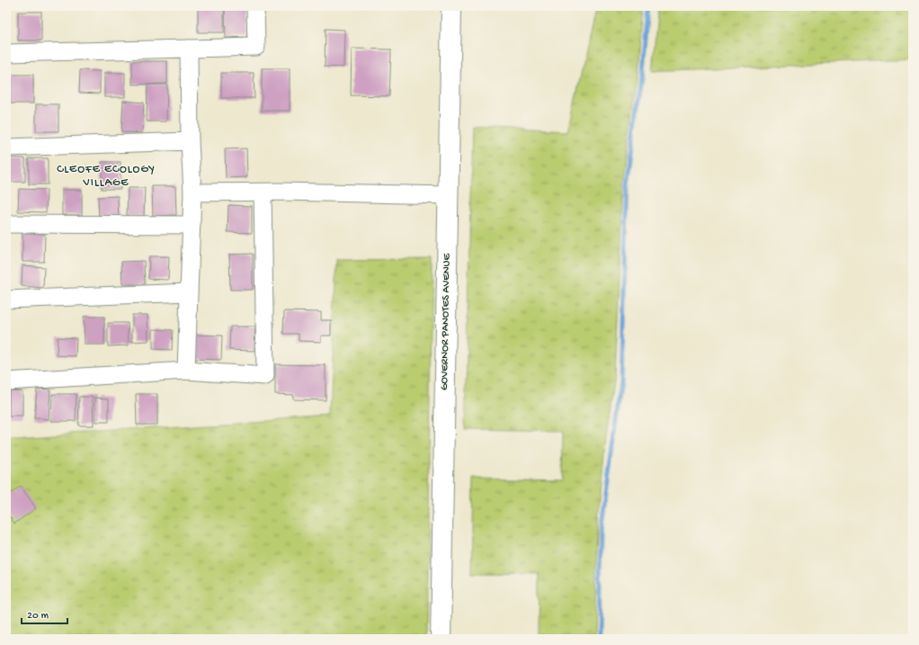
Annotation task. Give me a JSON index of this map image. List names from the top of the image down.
{
  "streets": {
    "main road": ["GOVERNOR PANOTES AVENUE"]
  },
  "districts": ["CLEOFE ECOLOGY VILLAGE"],
  "scale_bar": "20 m"
}
